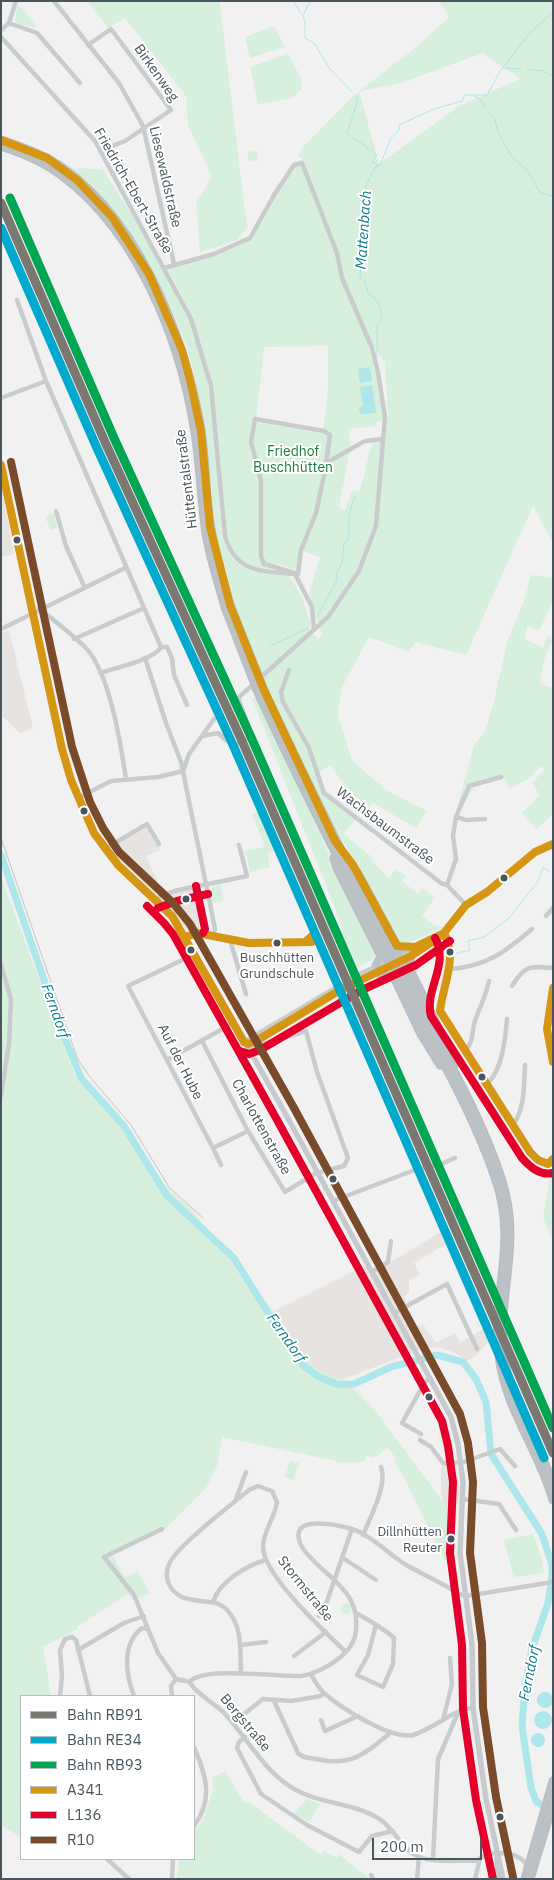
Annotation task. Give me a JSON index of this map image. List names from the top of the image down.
{
  "streets": {
    "highway": ["Hüttentalstraße"],
    "street": [
      "Birkenweg",
      "Liesewaldstraße",
      "Friedrich-Ebert-Straße",
      "Wachsbaumstraße",
      "Auf der Hube",
      "Charlottenstraße",
      "Stormstraße",
      "Bergstraße"
    ]
  },
  "crossings": [
    ["Birkenweg", "Liesewaldstraße"],
    ["Birkenweg", "Friedrich-Ebert-Straße"]
  ],
  "water": ["Mattenbach", "Ferndorf"],
  "parks": ["Friedhof Buschhütten"],
  "places": ["Buschhütten Grundschule", "Dillnhütten Reuter"],
  "lines": [
    "transit line A341",
    "rail line RB93",
    "rail line RB91",
    "rail line RE34",
    "transit line R10",
    "transit line L136"
  ],
  "legend": [
    "Bahn RB91",
    "Bahn RE34",
    "Bahn RB93",
    "A341",
    "L136",
    "R10"
  ],
  "scale_bar": "200 m"
}
